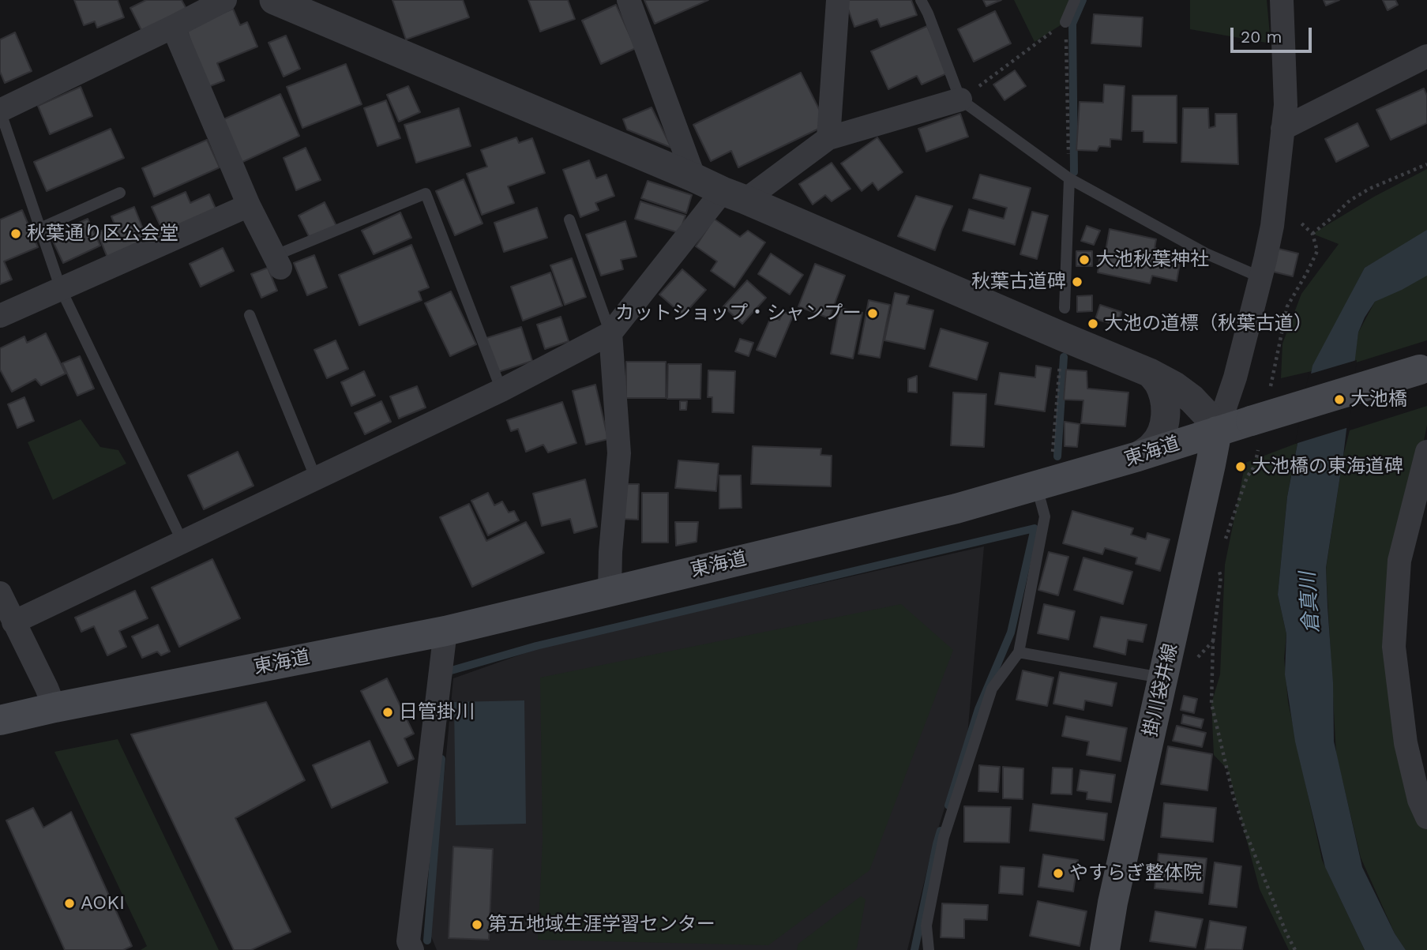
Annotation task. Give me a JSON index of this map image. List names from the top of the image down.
{
  "streets": {
    "main road": ["東海道", "掛川袋井線"]
  },
  "crossings": [
    ["東海道", "掛川袋井線"]
  ],
  "water": ["倉真川"],
  "places": [
    "秋葉通り区公会堂",
    "大池秋葉神社",
    "秋葉古道碑",
    "カットショップ・シャンプー",
    "大池の道標（秋葉古道）",
    "大池橋",
    "大池橋の東海道碑",
    "日管掛川",
    "やすらぎ整体院",
    "AOKI",
    "第五地域生涯学習センター"
  ],
  "scale_bar": "20 m"
}
